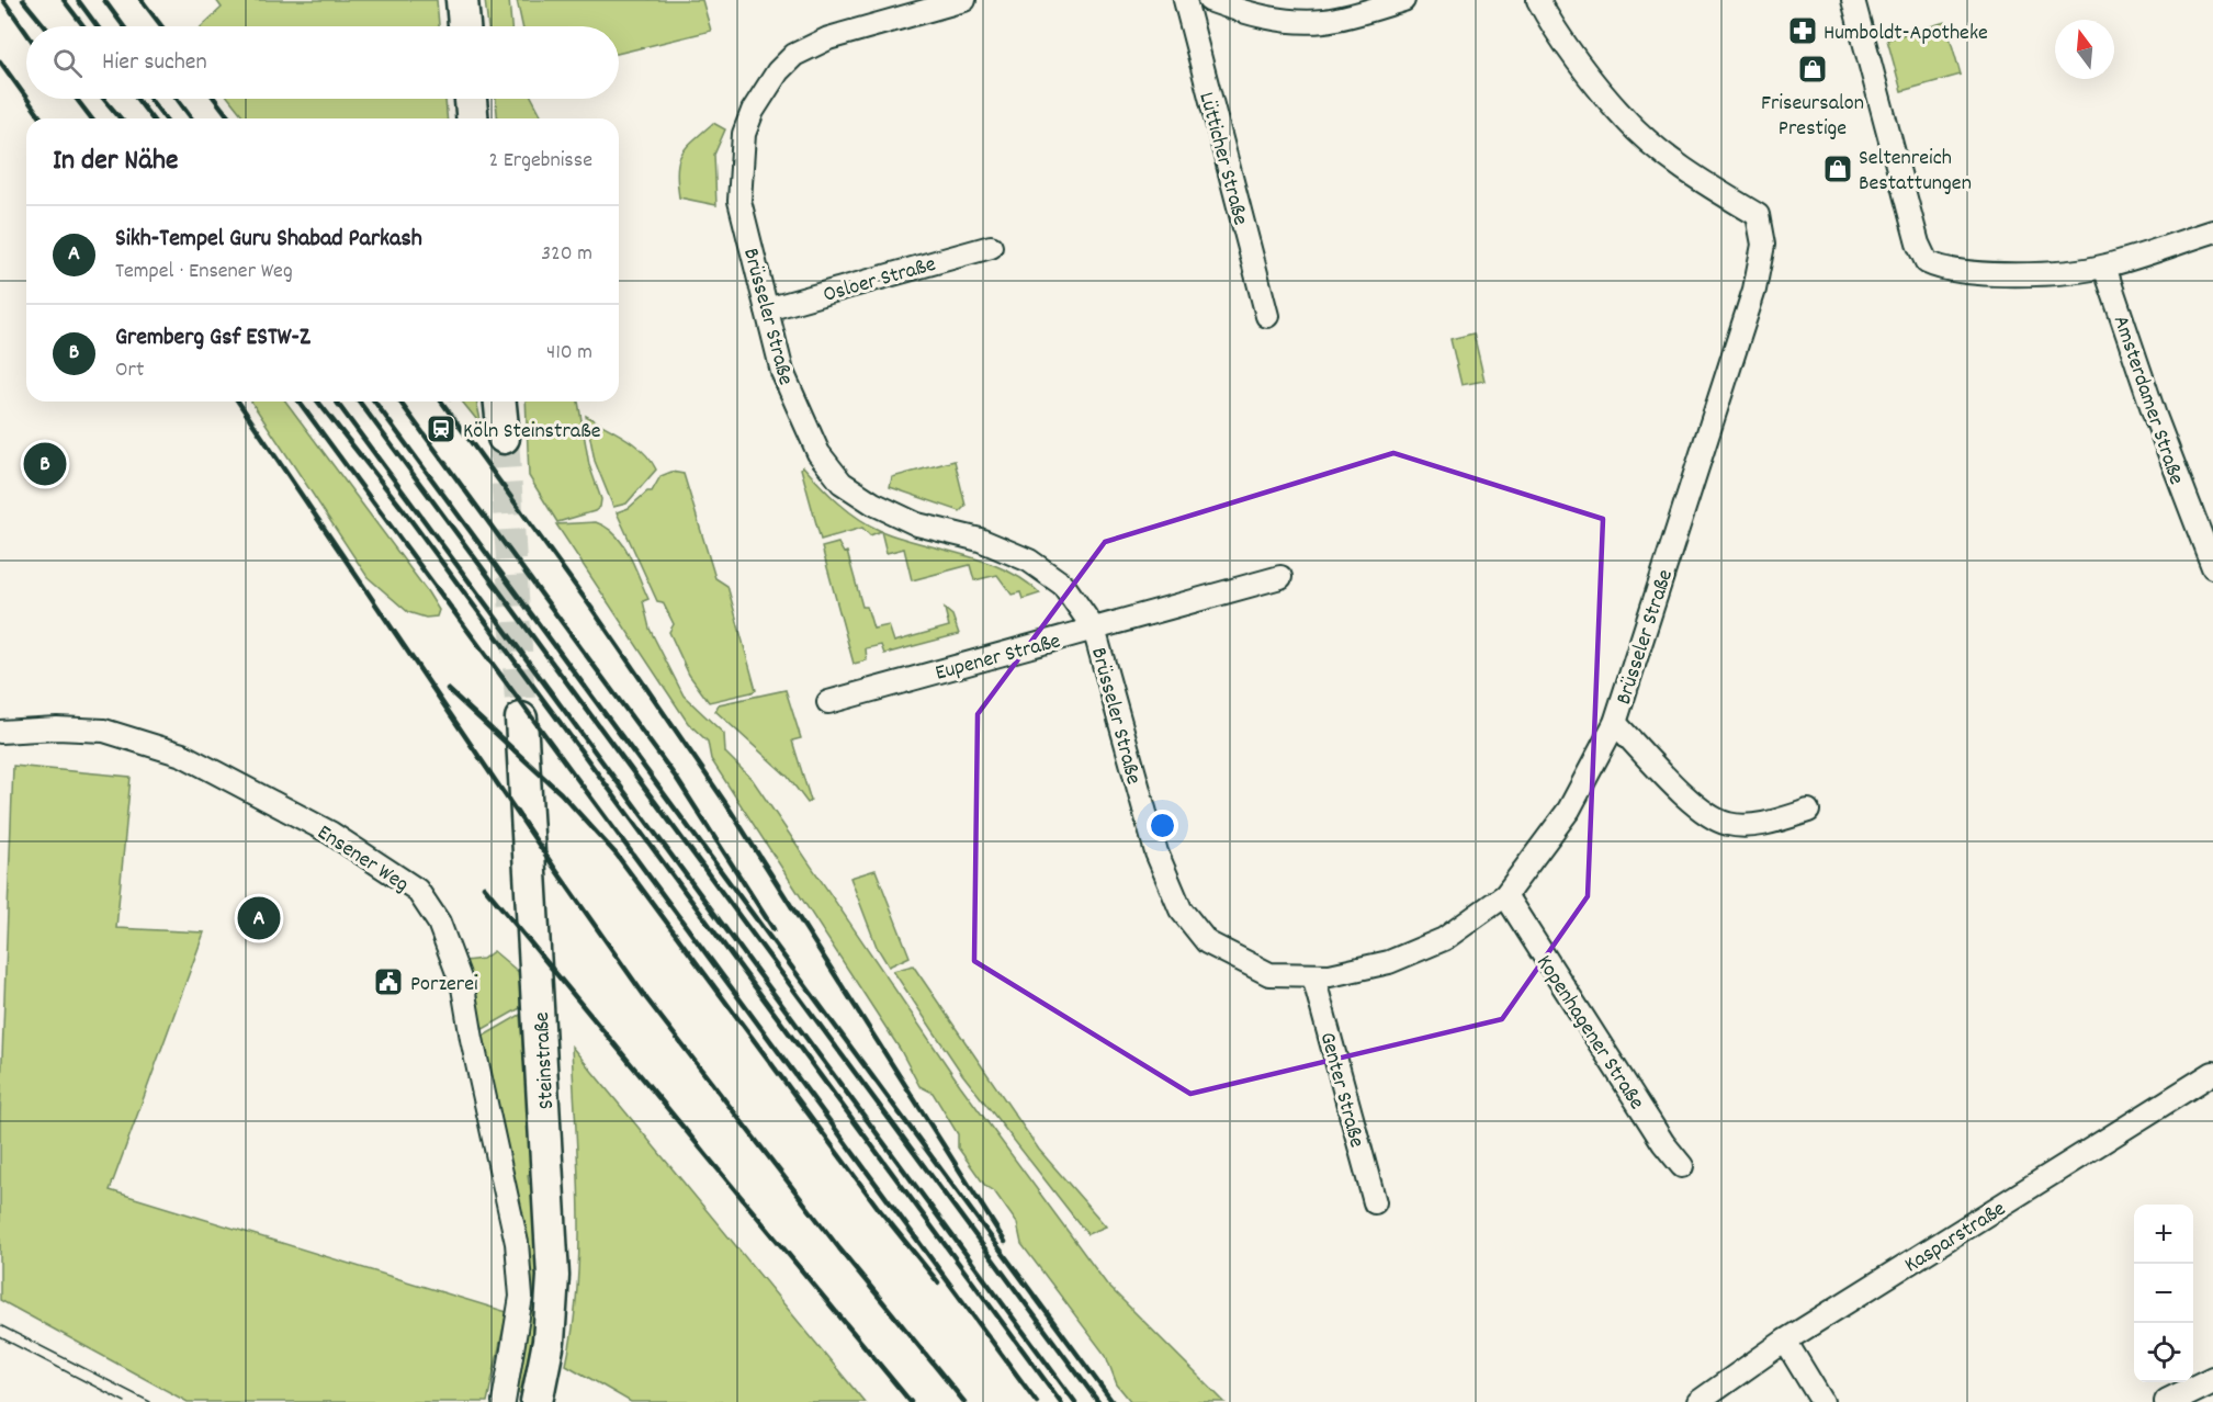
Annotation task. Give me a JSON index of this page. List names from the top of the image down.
{
  "streets": {
    "main road": ["Steinstraße"],
    "street": [
      "Lütticher Straße",
      "Osloer Straße",
      "Brüsseler Straße",
      "Amsterdamer Straße",
      "Eupener Straße",
      "Ensener Weg",
      "Kopenhagener Straße",
      "Genter Straße",
      "Kasparstraße"
    ]
  },
  "crossings": [
    ["Osloer Straße", "Brüsseler Straße"],
    ["Brüsseler Straße", "Eupener Straße"],
    ["Brüsseler Straße", "Kopenhagener Straße"],
    ["Brüsseler Straße", "Genter Straße"]
  ],
  "places": {
    "pharmacy": ["Humboldt-Apotheke"],
    "shop": ["Friseursalon Prestige", "Seltenreich Bestattungen"],
    "station": ["Köln Steinstraße"],
    "public building": ["Porzerei"]
  },
  "north": "top",
  "page": {
    "search": "Hier suchen",
    "heading": ["In der Nähe", "2 Ergebnisse"],
    "list": [
      {
        "mark": "A",
        "name": "Sikh-Tempel Guru Shabad Parkash",
        "note": "Tempel · Ensener Weg",
        "value": "320 m"
      },
      {
        "mark": "B",
        "name": "Gremberg Gsf ESTW-Z",
        "note": "Ort",
        "value": "410 m"
      }
    ],
    "pins": ["B", "A"],
    "map_buttons": ["+", "−"]
  }
}
